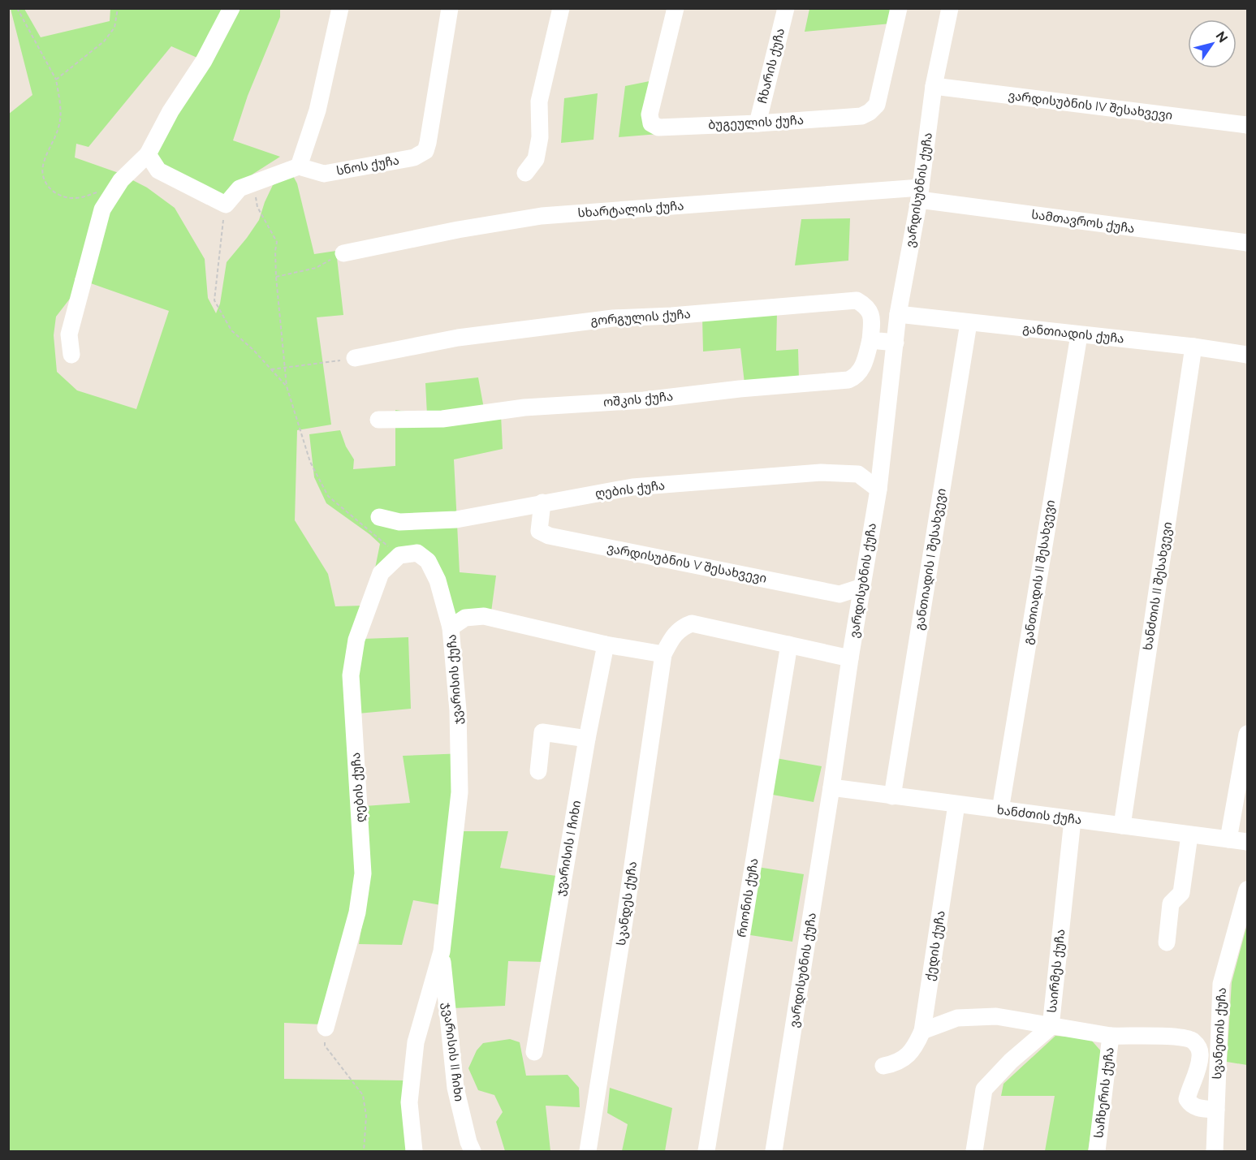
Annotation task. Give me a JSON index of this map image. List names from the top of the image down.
{
  "streets": {
    "street": [
      "ჩხარის ქუჩა",
      "ვარდისუბნის IV შესახვევი",
      "ბუგეულის ქუჩა",
      "სნოს ქუჩა",
      "ვარდისუბნის ქუჩა",
      "სხარტალის ქუჩა",
      "სამთავროს ქუჩა",
      "გორგულის ქუჩა",
      "განთიადის ქუჩა",
      "ოშკის ქუჩა",
      "ღების ქუჩა",
      "განთიადის I შესახვევი",
      "ვარდისუბნის V შესახვევი",
      "განთიადის II შესახვევი",
      "ხანძთის II შესახვევი",
      "ჯვარისის ქუჩა",
      "ხანძთის ქუჩა",
      "ჯვარისის I ჩიხი",
      "რიონის ქუჩა",
      "სკანდეს ქუჩა",
      "ქედის ქუჩა",
      "საირმეს ქუჩა",
      "სვანეთის ქუჩა",
      "ჯვარისის II ჩიხი",
      "საჩხერის ქუჩა"
    ]
  },
  "crossings": [
    ["ჩხარის ქუჩა", "ბუგეულის ქუჩა"],
    ["ვარდისუბნის IV შესახვევი", "ვარდისუბნის ქუჩა"],
    ["ვარდისუბნის ქუჩა", "სხარტალის ქუჩა"],
    ["ვარდისუბნის ქუჩა", "სამთავროს ქუჩა"],
    ["ვარდისუბნის ქუჩა", "განთიადის ქუჩა"],
    ["ვარდისუბნის ქუჩა", "ღების ქუჩა"],
    ["ვარდისუბნის ქუჩა", "ვარდისუბნის V შესახვევი"],
    ["ვარდისუბნის ქუჩა", "ხანძთის ქუჩა"],
    ["სხარტალის ქუჩა", "სამთავროს ქუჩა"],
    ["გორგულის ქუჩა", "ოშკის ქუჩა"],
    ["განთიადის ქუჩა", "განთიადის I შესახვევი"],
    ["განთიადის ქუჩა", "განთიადის II შესახვევი"],
    ["განთიადის ქუჩა", "ხანძთის II შესახვევი"],
    ["ღების ქუჩა", "ვარდისუბნის V შესახვევი"],
    ["განთიადის I შესახვევი", "ხანძთის ქუჩა"],
    ["განთიადის II შესახვევი", "ხანძთის ქუჩა"],
    ["ხანძთის II შესახვევი", "ხანძთის ქუჩა"],
    ["ჯვარისის ქუჩა", "ჯვარისის I ჩიხი"],
    ["ჯვარისის ქუჩა", "სკანდეს ქუჩა"],
    ["ჯვარისის ქუჩა", "ჯვარისის II ჩიხი"],
    ["ხანძთის ქუჩა", "ქედის ქუჩა"],
    ["ხანძთის ქუჩა", "საირმეს ქუჩა"],
    ["ქედის ქუჩა", "საჩხერის ქუჩა"],
    ["საირმეს ქუჩა", "საჩხერის ქუჩა"]
  ],
  "north": "top right"
}
